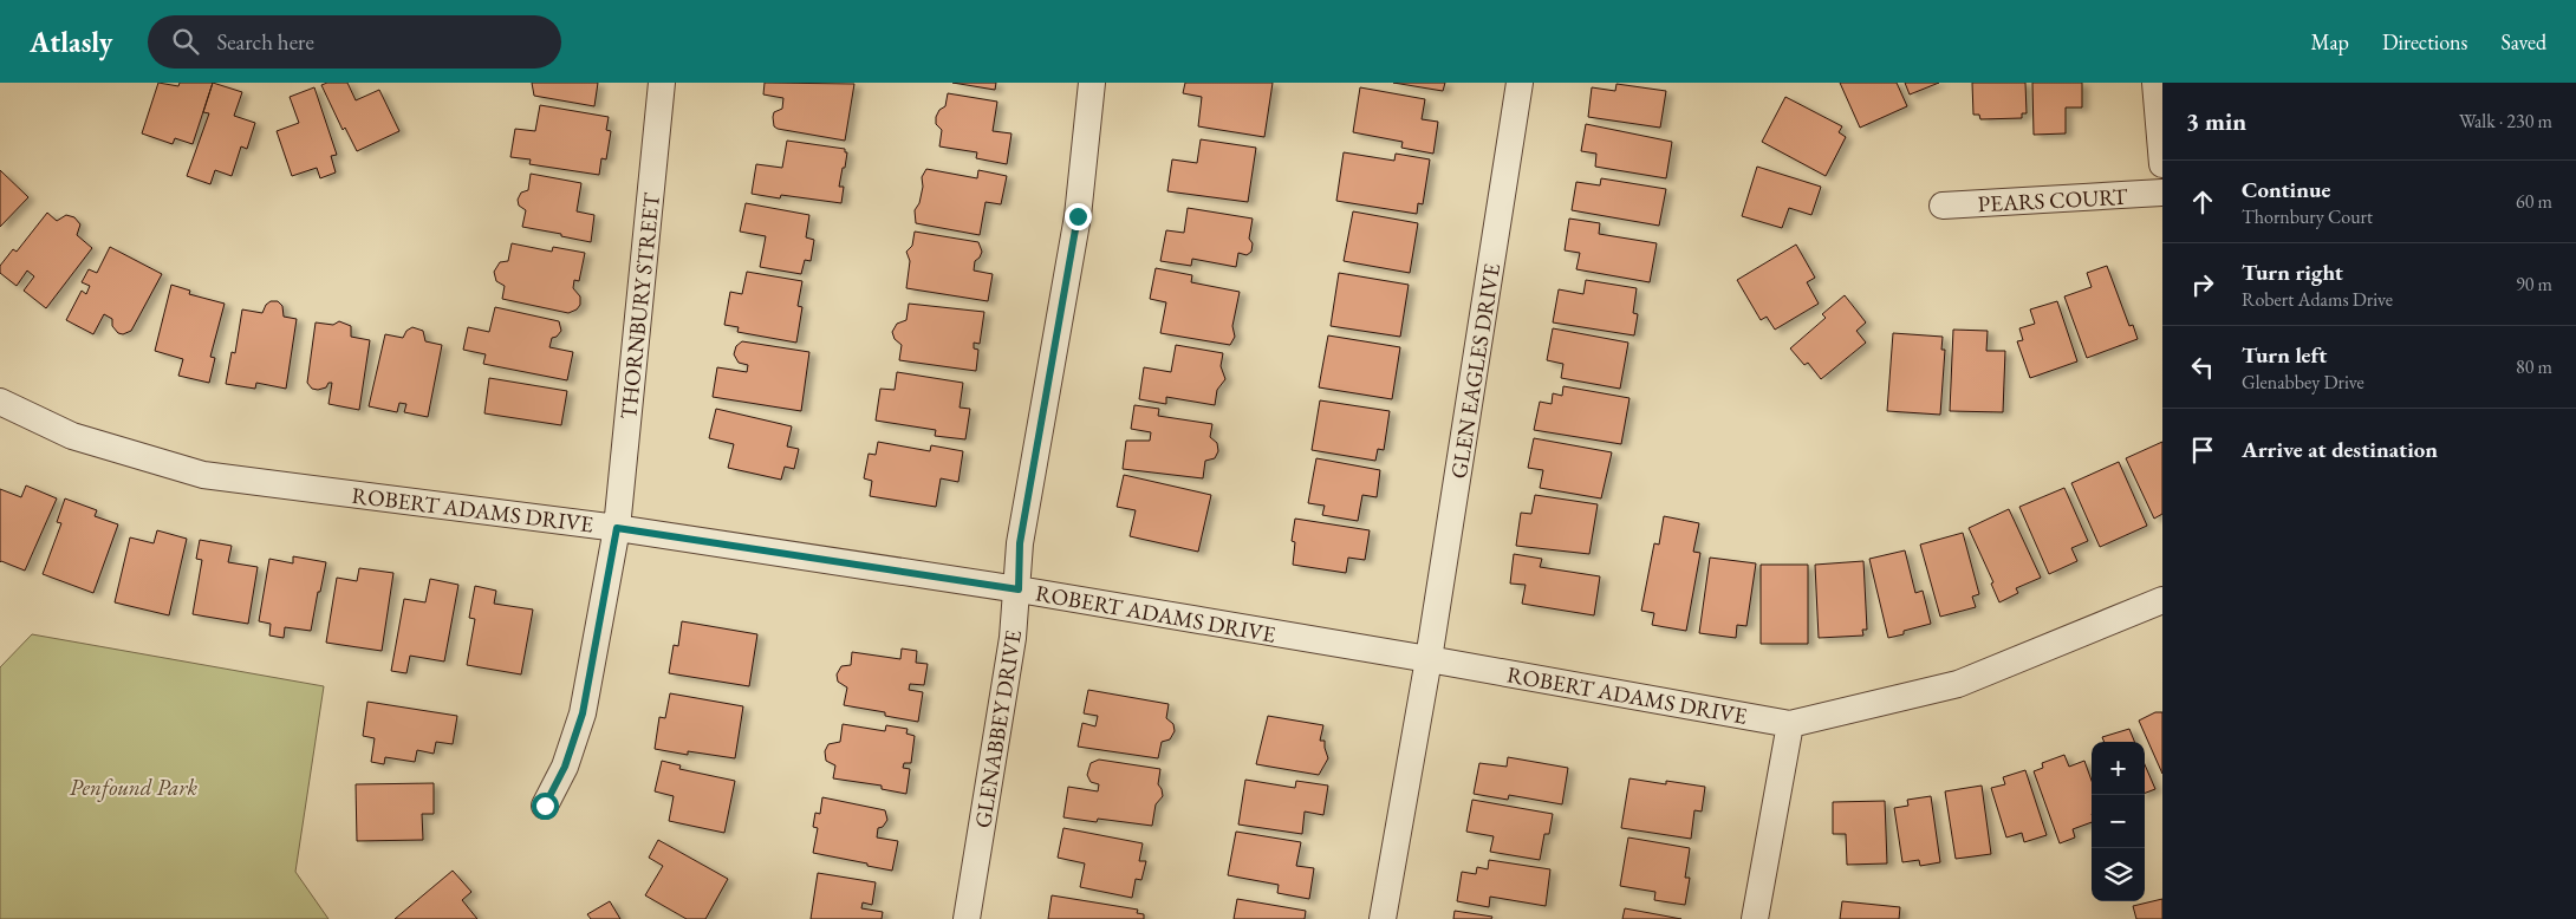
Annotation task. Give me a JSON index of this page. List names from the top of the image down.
{
  "streets": {
    "street": [
      "PEARS COURT",
      "THORNBURY STREET",
      "GLEN EAGLES DRIVE",
      "ROBERT ADAMS DRIVE",
      "GLENABBEY DRIVE"
    ]
  },
  "crossings": [
    ["THORNBURY STREET", "ROBERT ADAMS DRIVE"],
    ["GLEN EAGLES DRIVE", "ROBERT ADAMS DRIVE"],
    ["ROBERT ADAMS DRIVE", "GLENABBEY DRIVE"]
  ],
  "parks": ["Penfound Park"],
  "page": {
    "header": "Atlasly",
    "search": "Search here",
    "nav": ["Map", "Directions", "Saved"],
    "heading": ["3 min", "Walk · 230 m"],
    "list": [
      ["Continue", "Thornbury Court", "60 m"],
      ["Turn right", "Robert Adams Drive", "90 m"],
      ["Turn left", "Glenabbey Drive", "80 m"],
      "Arrive at destination"
    ],
    "map_buttons": ["+", "−"]
  }
}
